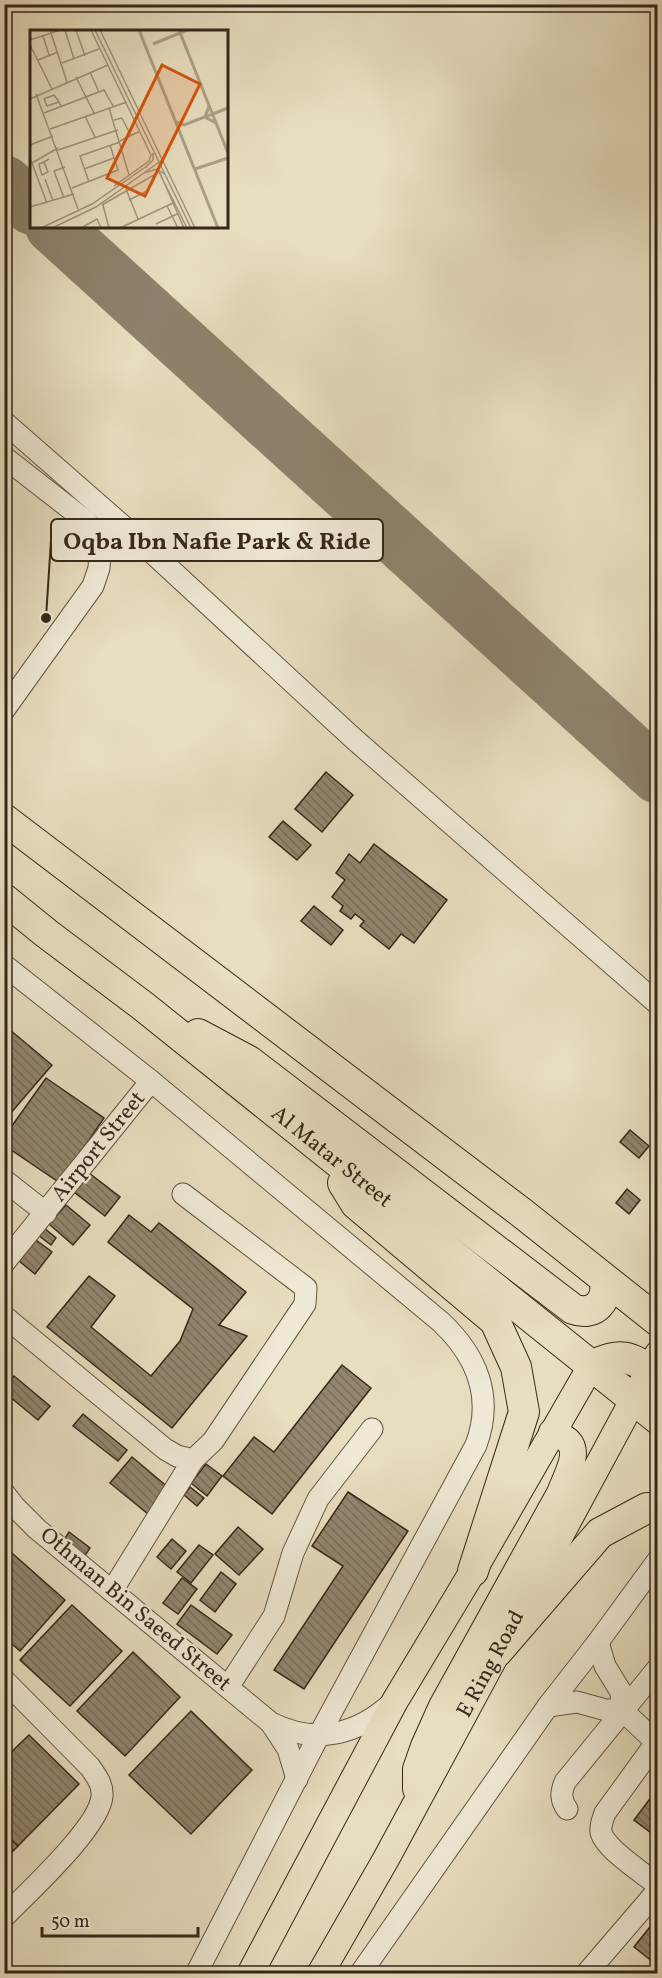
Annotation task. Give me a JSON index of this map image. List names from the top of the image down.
{
  "streets": {
    "highway": ["Al Matar Street"],
    "main road": ["E Ring Road"],
    "street": ["Airport Street", "Othman Bin Saeed Street"]
  },
  "crossings": [
    ["Al Matar Street", "E Ring Road"]
  ],
  "places": ["Oqba Ibn Nafie Park & Ride"],
  "scale_bar": "50 m"
}
